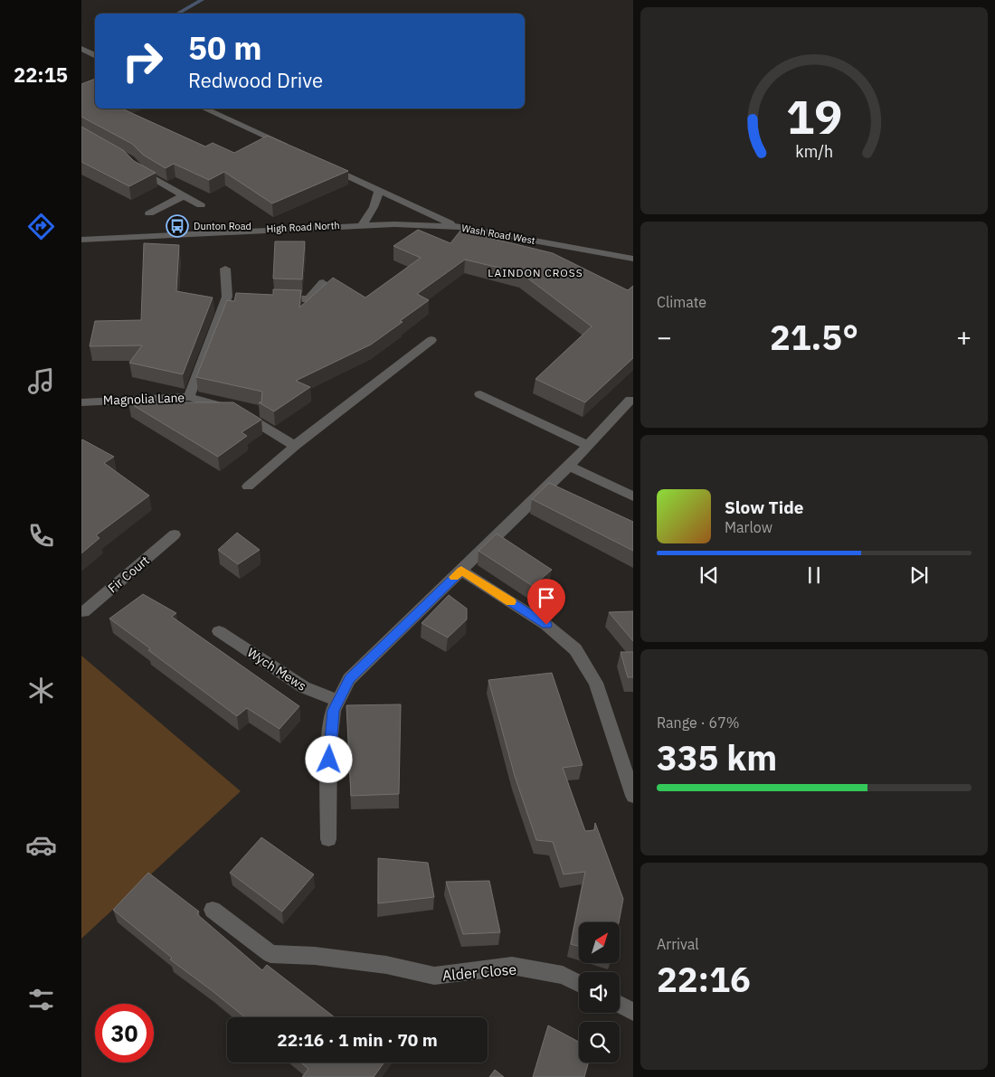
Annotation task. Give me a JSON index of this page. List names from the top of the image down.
{
  "streets": {
    "street": [
      "High Road North",
      "Wash Road West",
      "Magnolia Lane",
      "Fir Court",
      "Wych Mews",
      "Alder Close"
    ]
  },
  "crossings": [
    ["High Road North", "Wash Road West"]
  ],
  "districts": ["LAINDON CROSS"],
  "places": {
    "bus stop": ["Dunton Road"]
  },
  "north": "top right",
  "page": {
    "tabs": "22:15",
    "turn": ["50 m", "Redwood Drive"],
    "tile": [
      "Climate",
      ["Range · 67%", "335 km"],
      ["Arrival", "22:16"]
    ],
    "heat": ["−", "21.5°", "+"],
    "song": ["Slow Tide", "Marlow"],
    "limit": "30",
    "trip": "22:16 · 1 min · 70 m",
    "gauge": ["19", "km/h"]
  }
}
